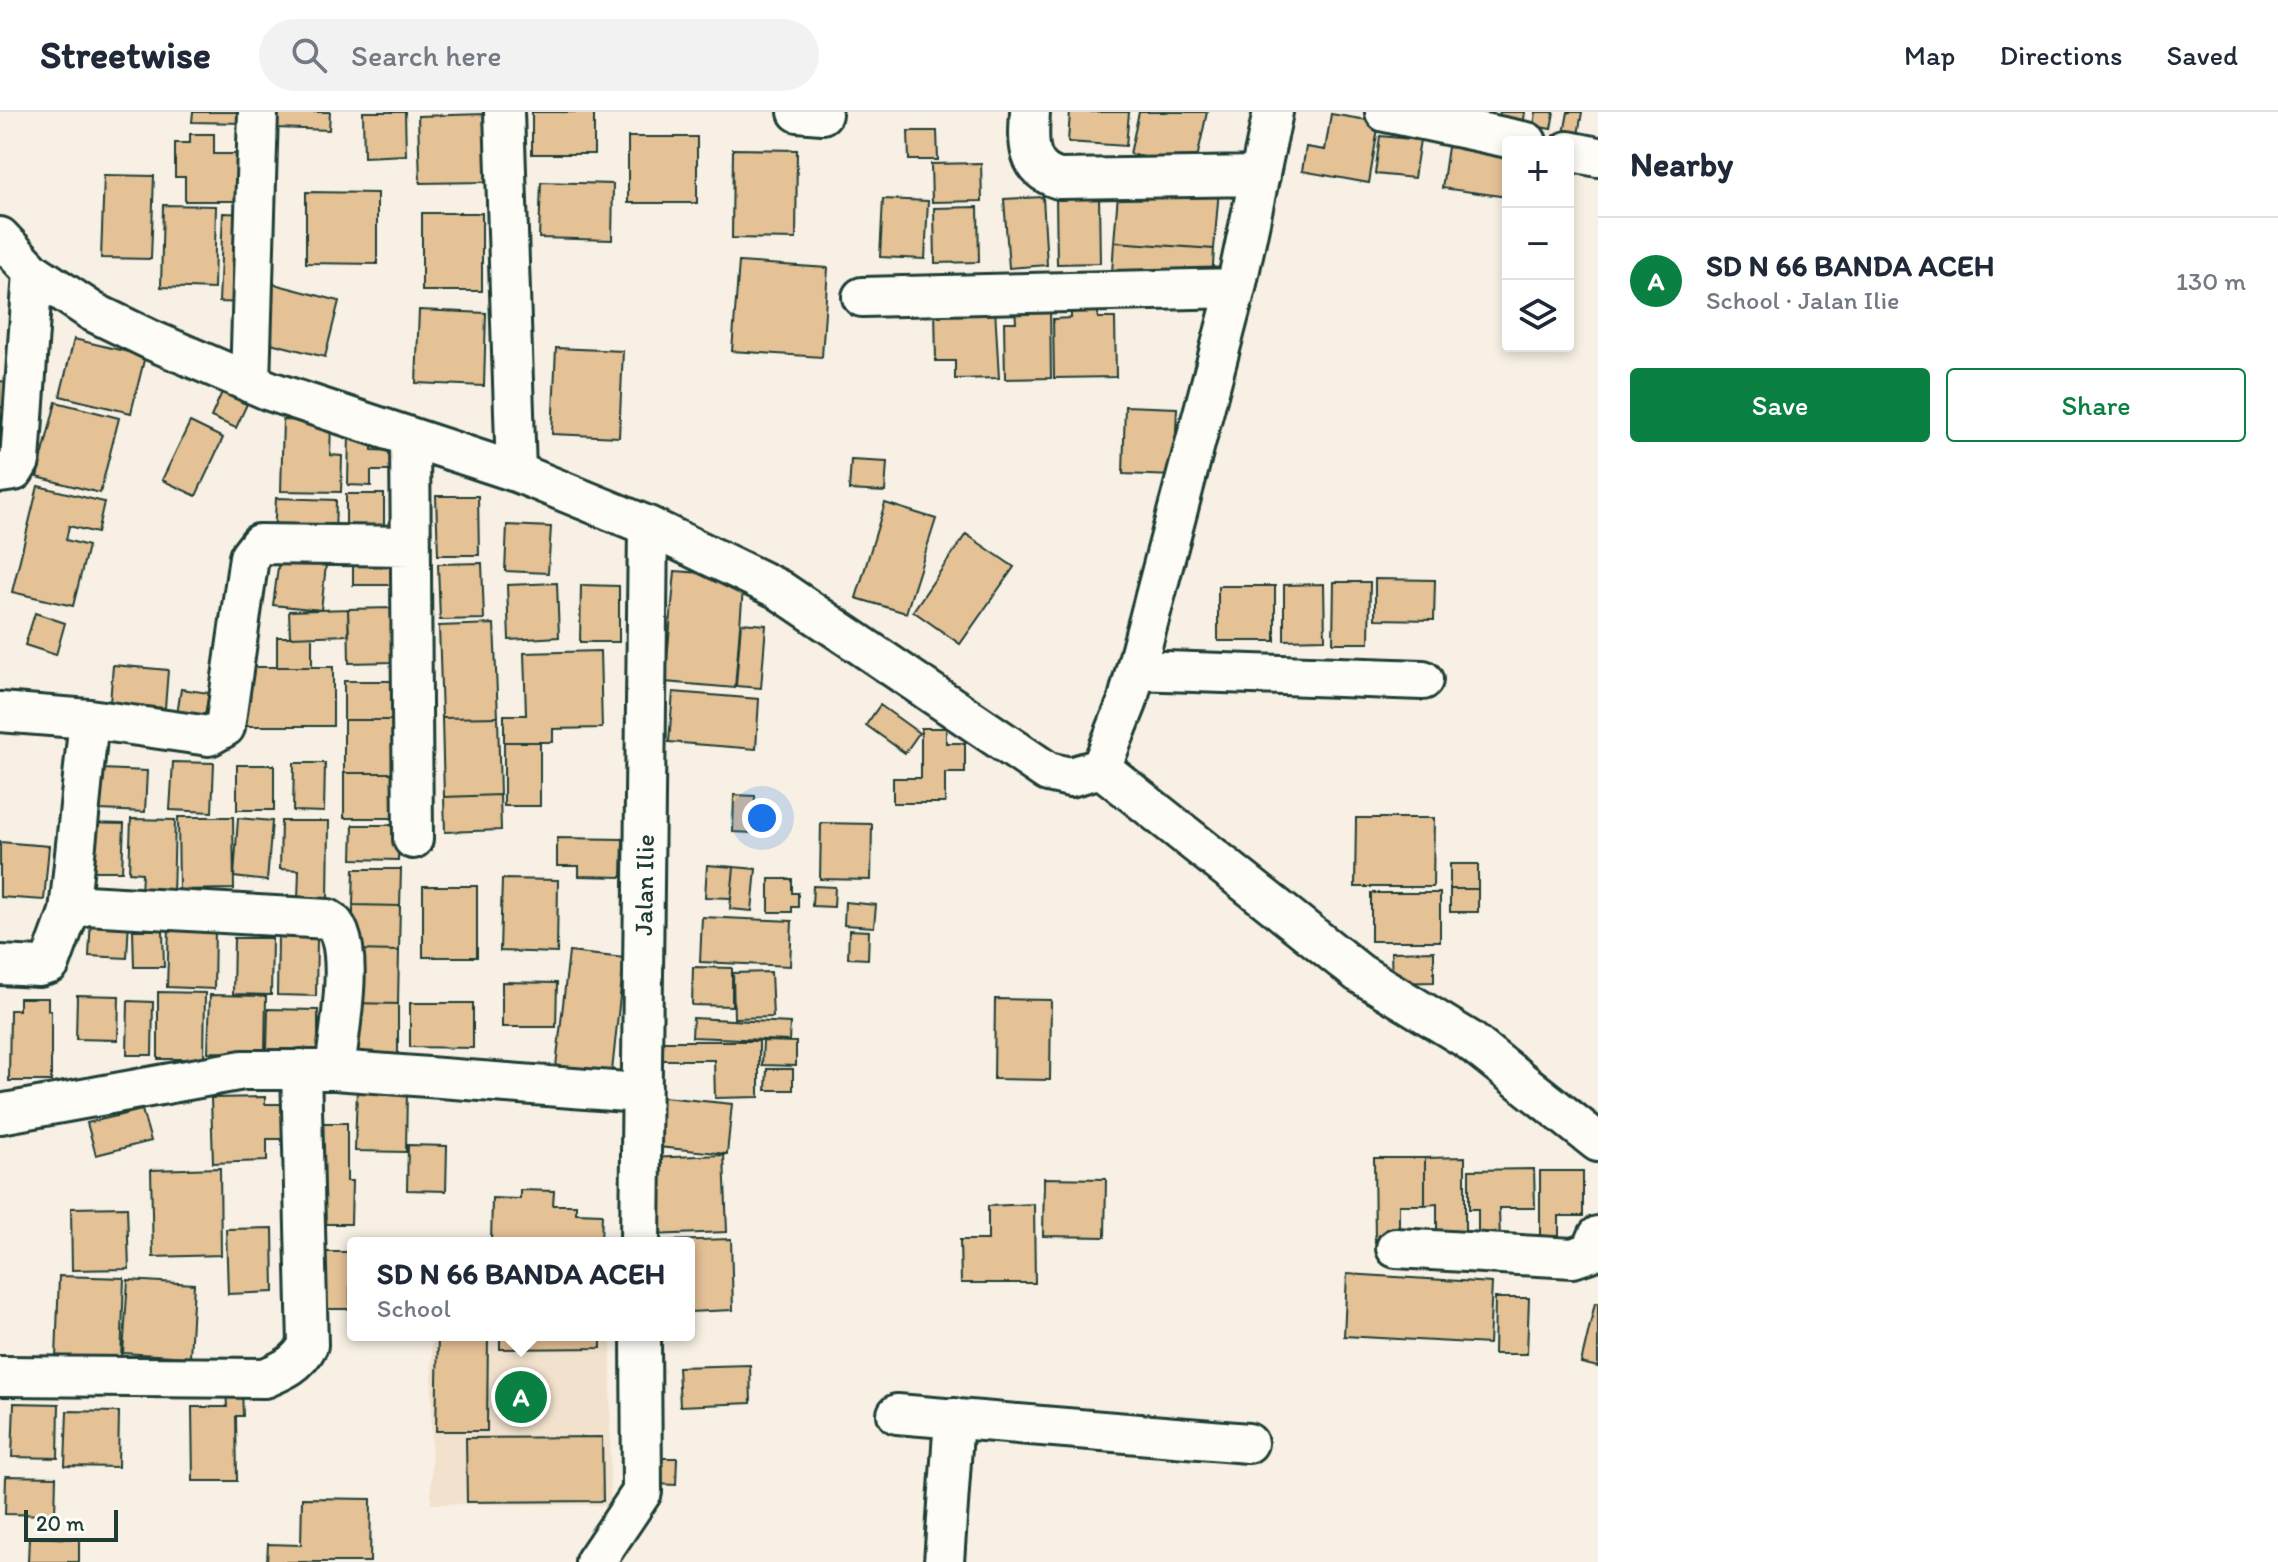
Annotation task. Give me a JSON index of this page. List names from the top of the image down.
{
  "streets": {
    "street": ["Jalan Ilie"]
  },
  "scale_bar": "20 m",
  "page": {
    "header": "Streetwise",
    "search": "Search here",
    "nav": ["Map", "Directions", "Saved"],
    "heading": "Nearby",
    "map_buttons": ["+", "−"],
    "list": [
      {
        "mark": "A",
        "name": "SD N 66 BANDA ACEH",
        "note": "School · Jalan Ilie",
        "value": "130 m"
      }
    ],
    "buttons": ["Save", "Share"],
    "popup": ["SD N 66 BANDA ACEH", "School"],
    "pins": "A",
    "scale": "20 m"
  }
}
